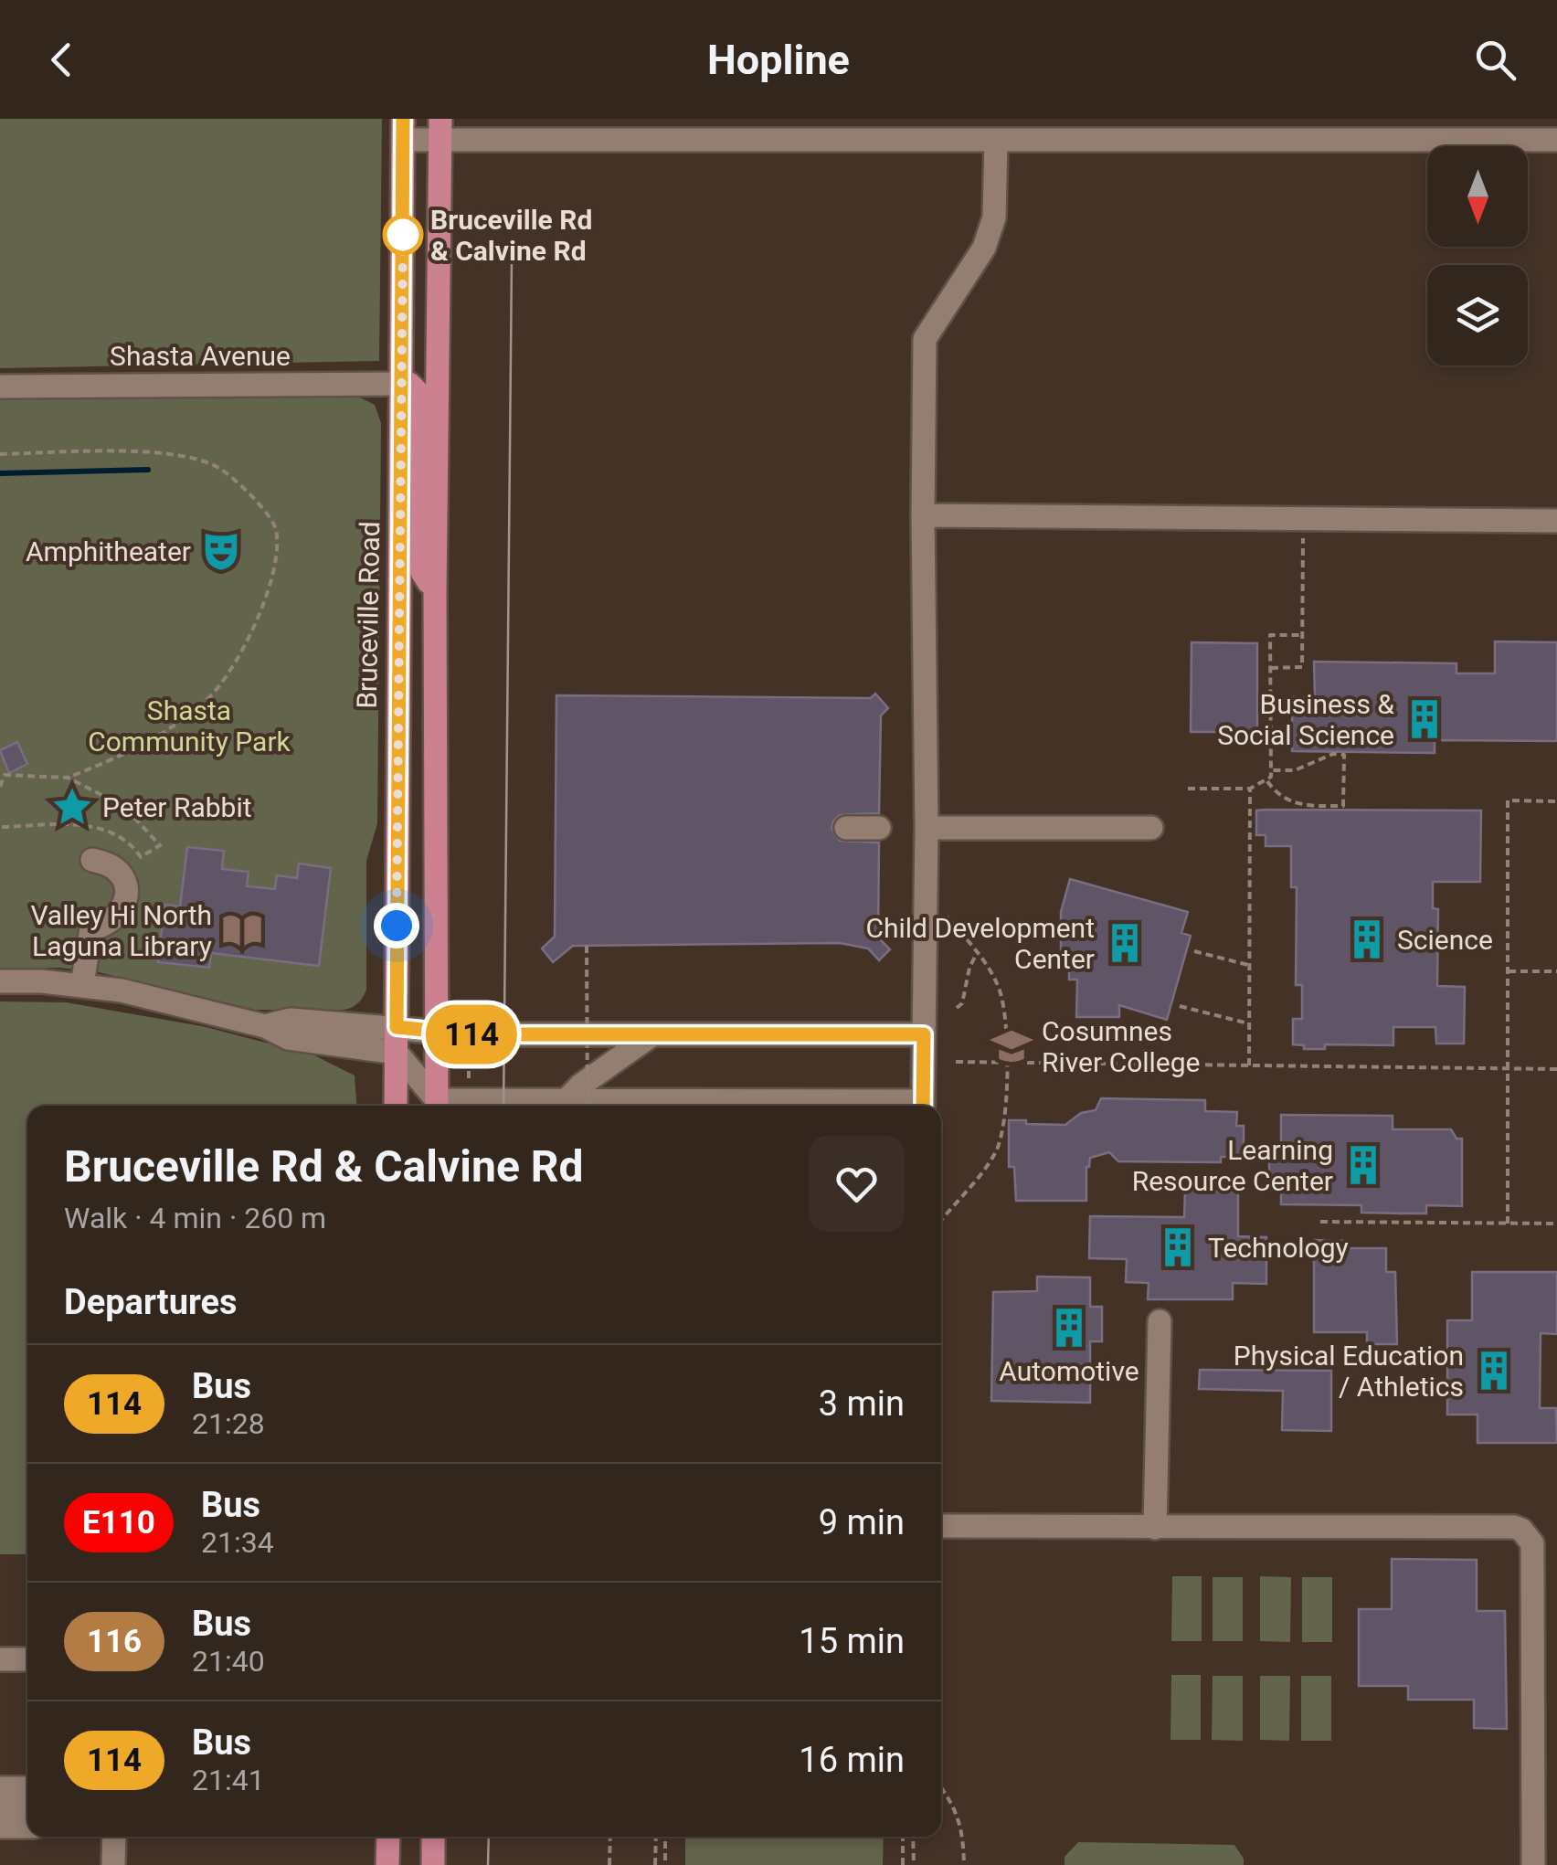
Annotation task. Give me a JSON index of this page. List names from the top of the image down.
{
  "streets": {
    "main road": ["Bruceville Road"],
    "street": ["Shasta Avenue"]
  },
  "crossings": [
    ["Shasta Avenue", "Bruceville Road"]
  ],
  "parks": ["Shasta Community Park"],
  "places": {
    "other": ["Bruceville Rd & Calvine Rd"],
    "theatre": ["Amphitheater"],
    "building": [
      "Business & Social Science",
      "Science",
      "Child Development Center",
      "Learning Resource Center",
      "Technology",
      "Automotive",
      "Physical Education / Athletics"
    ],
    "place": ["Peter Rabbit"],
    "library": ["Valley Hi North Laguna Library"],
    "school or university": ["Cosumnes River College"]
  },
  "lines": ["bus line 114"],
  "north": "bottom",
  "page": {
    "header": "Hopline",
    "on_map": "114",
    "heading": [
      ["Bruceville Rd & Calvine Rd", "Walk · 4 min · 260 m"],
      "Departures"
    ],
    "list": [
      {
        "mark": "114",
        "name": "Bus",
        "note": "21:28",
        "value": "3 min"
      },
      {
        "mark": "E110",
        "name": "Bus",
        "note": "21:34",
        "value": "9 min"
      },
      {
        "mark": "116",
        "name": "Bus",
        "note": "21:40",
        "value": "15 min"
      },
      {
        "mark": "114",
        "name": "Bus",
        "note": "21:41",
        "value": "16 min"
      }
    ]
  }
}
